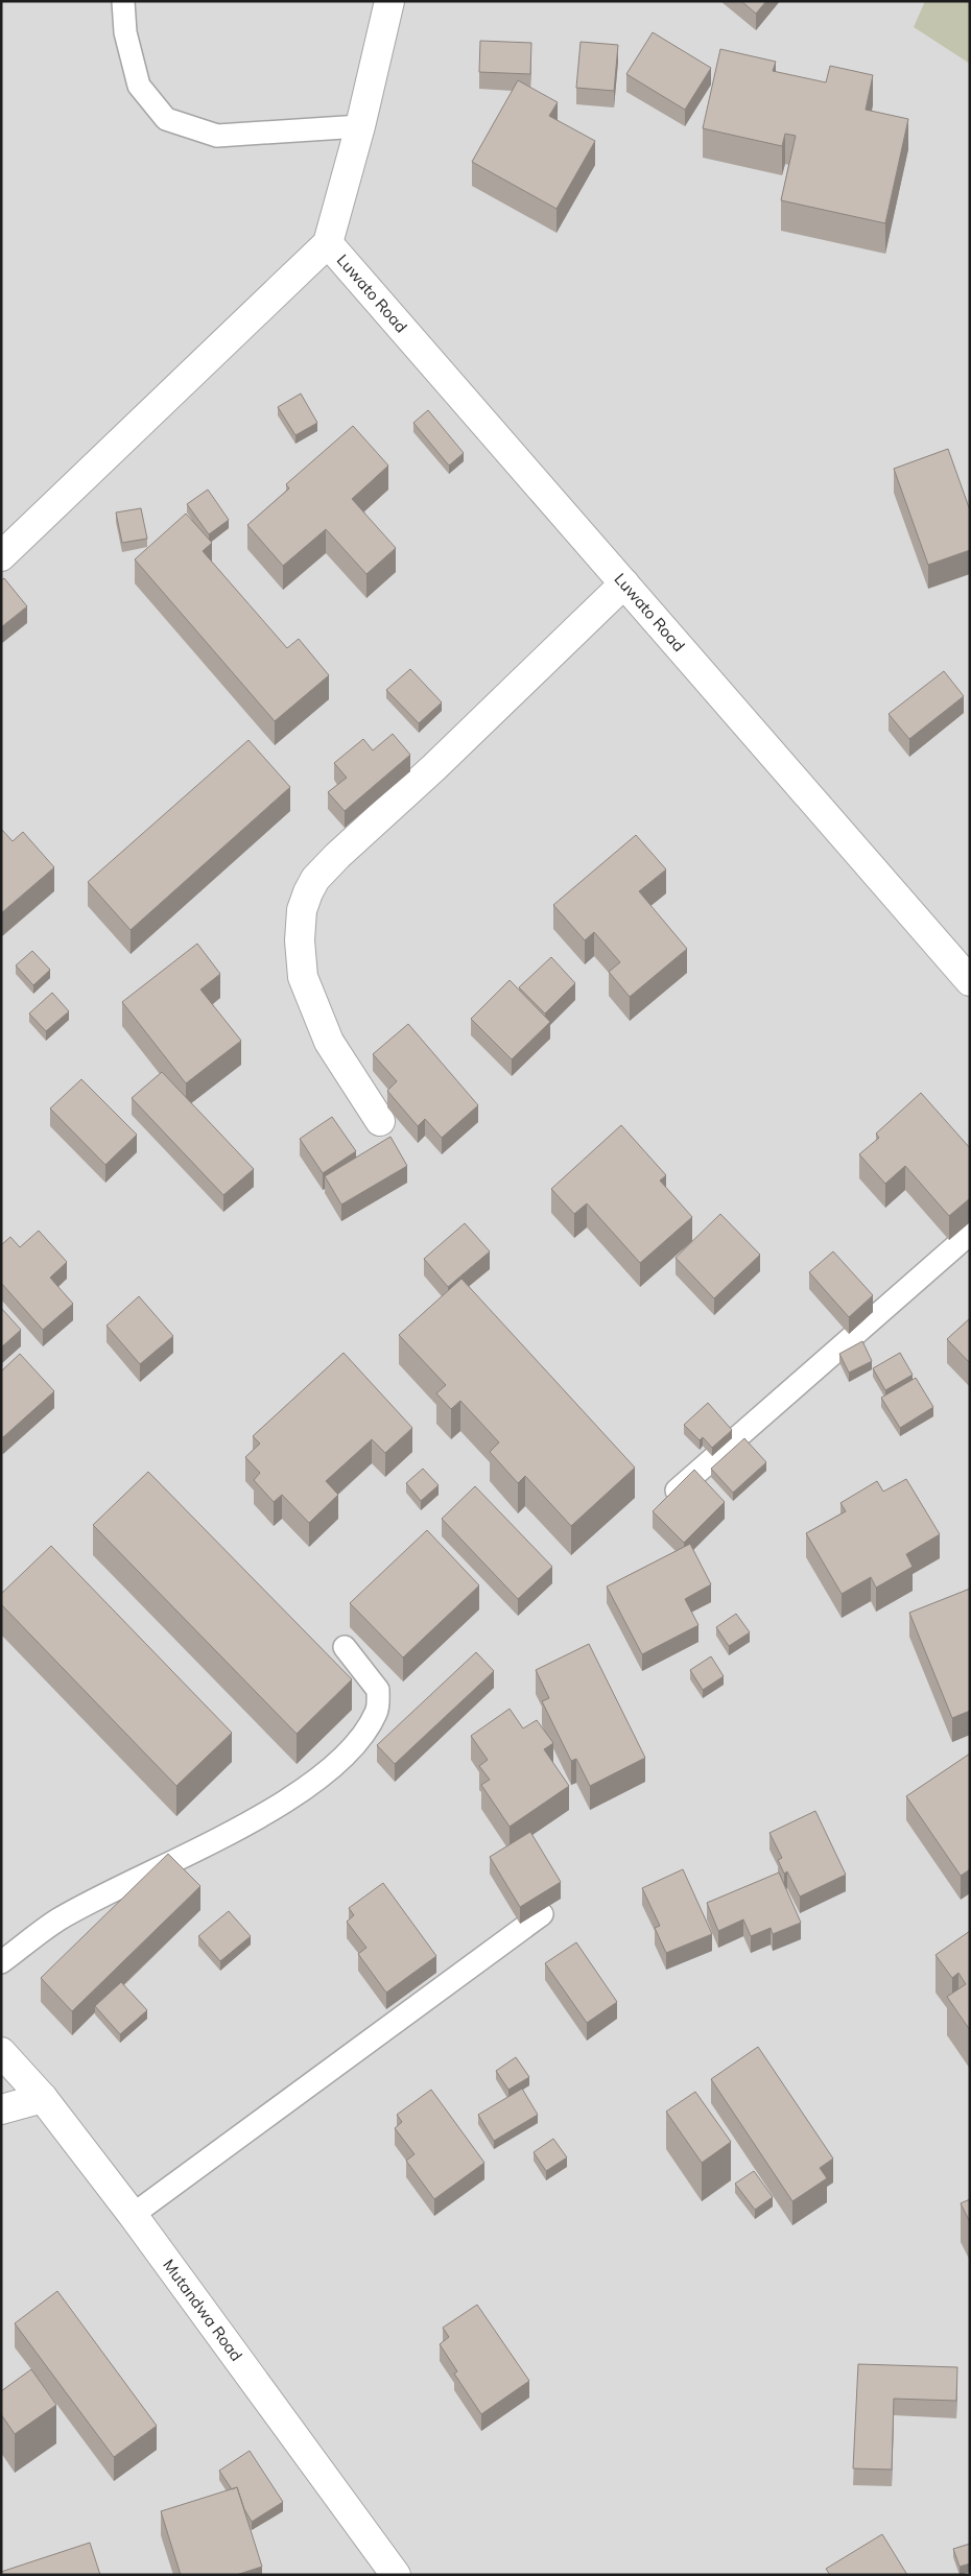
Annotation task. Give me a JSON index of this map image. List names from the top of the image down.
{
  "streets": {
    "street": ["Luwato Road", "Mutandwa Road"]
  }
}
